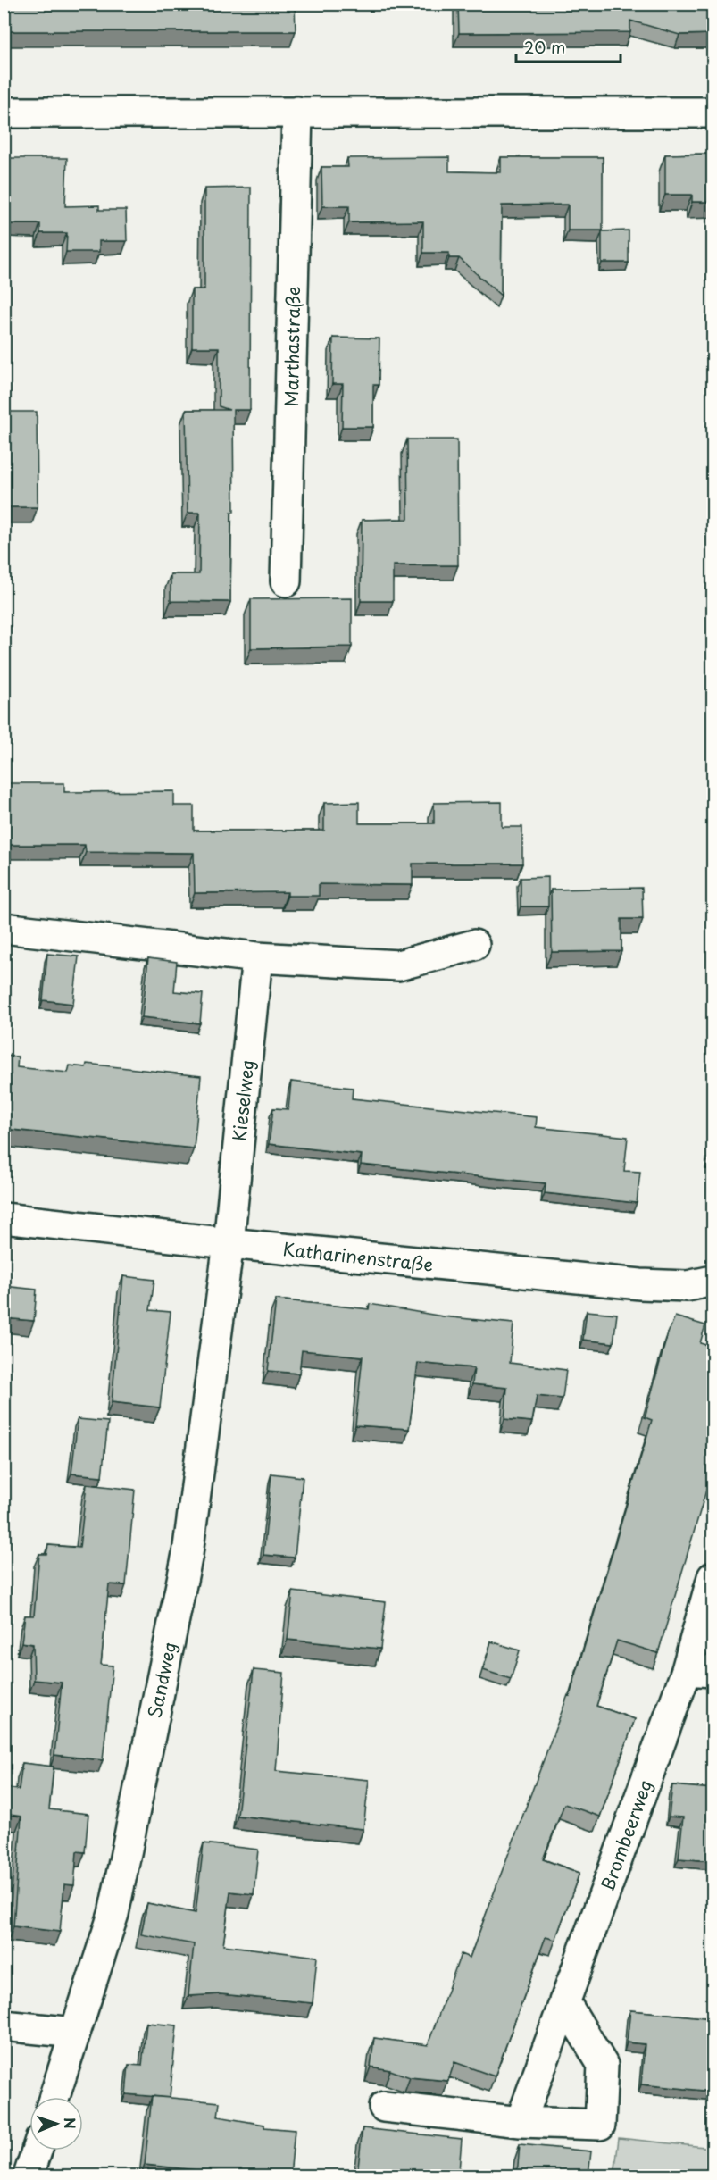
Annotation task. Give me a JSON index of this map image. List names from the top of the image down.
{
  "streets": {
    "street": [
      "Marthastraße",
      "Kieselweg",
      "Katharinenstraße",
      "Sandweg",
      "Brombeerweg"
    ]
  },
  "crossings": [
    ["Kieselweg", "Katharinenstraße"],
    ["Kieselweg", "Sandweg"],
    ["Katharinenstraße", "Sandweg"]
  ],
  "scale_bar": "20 m",
  "north": "right"
}
